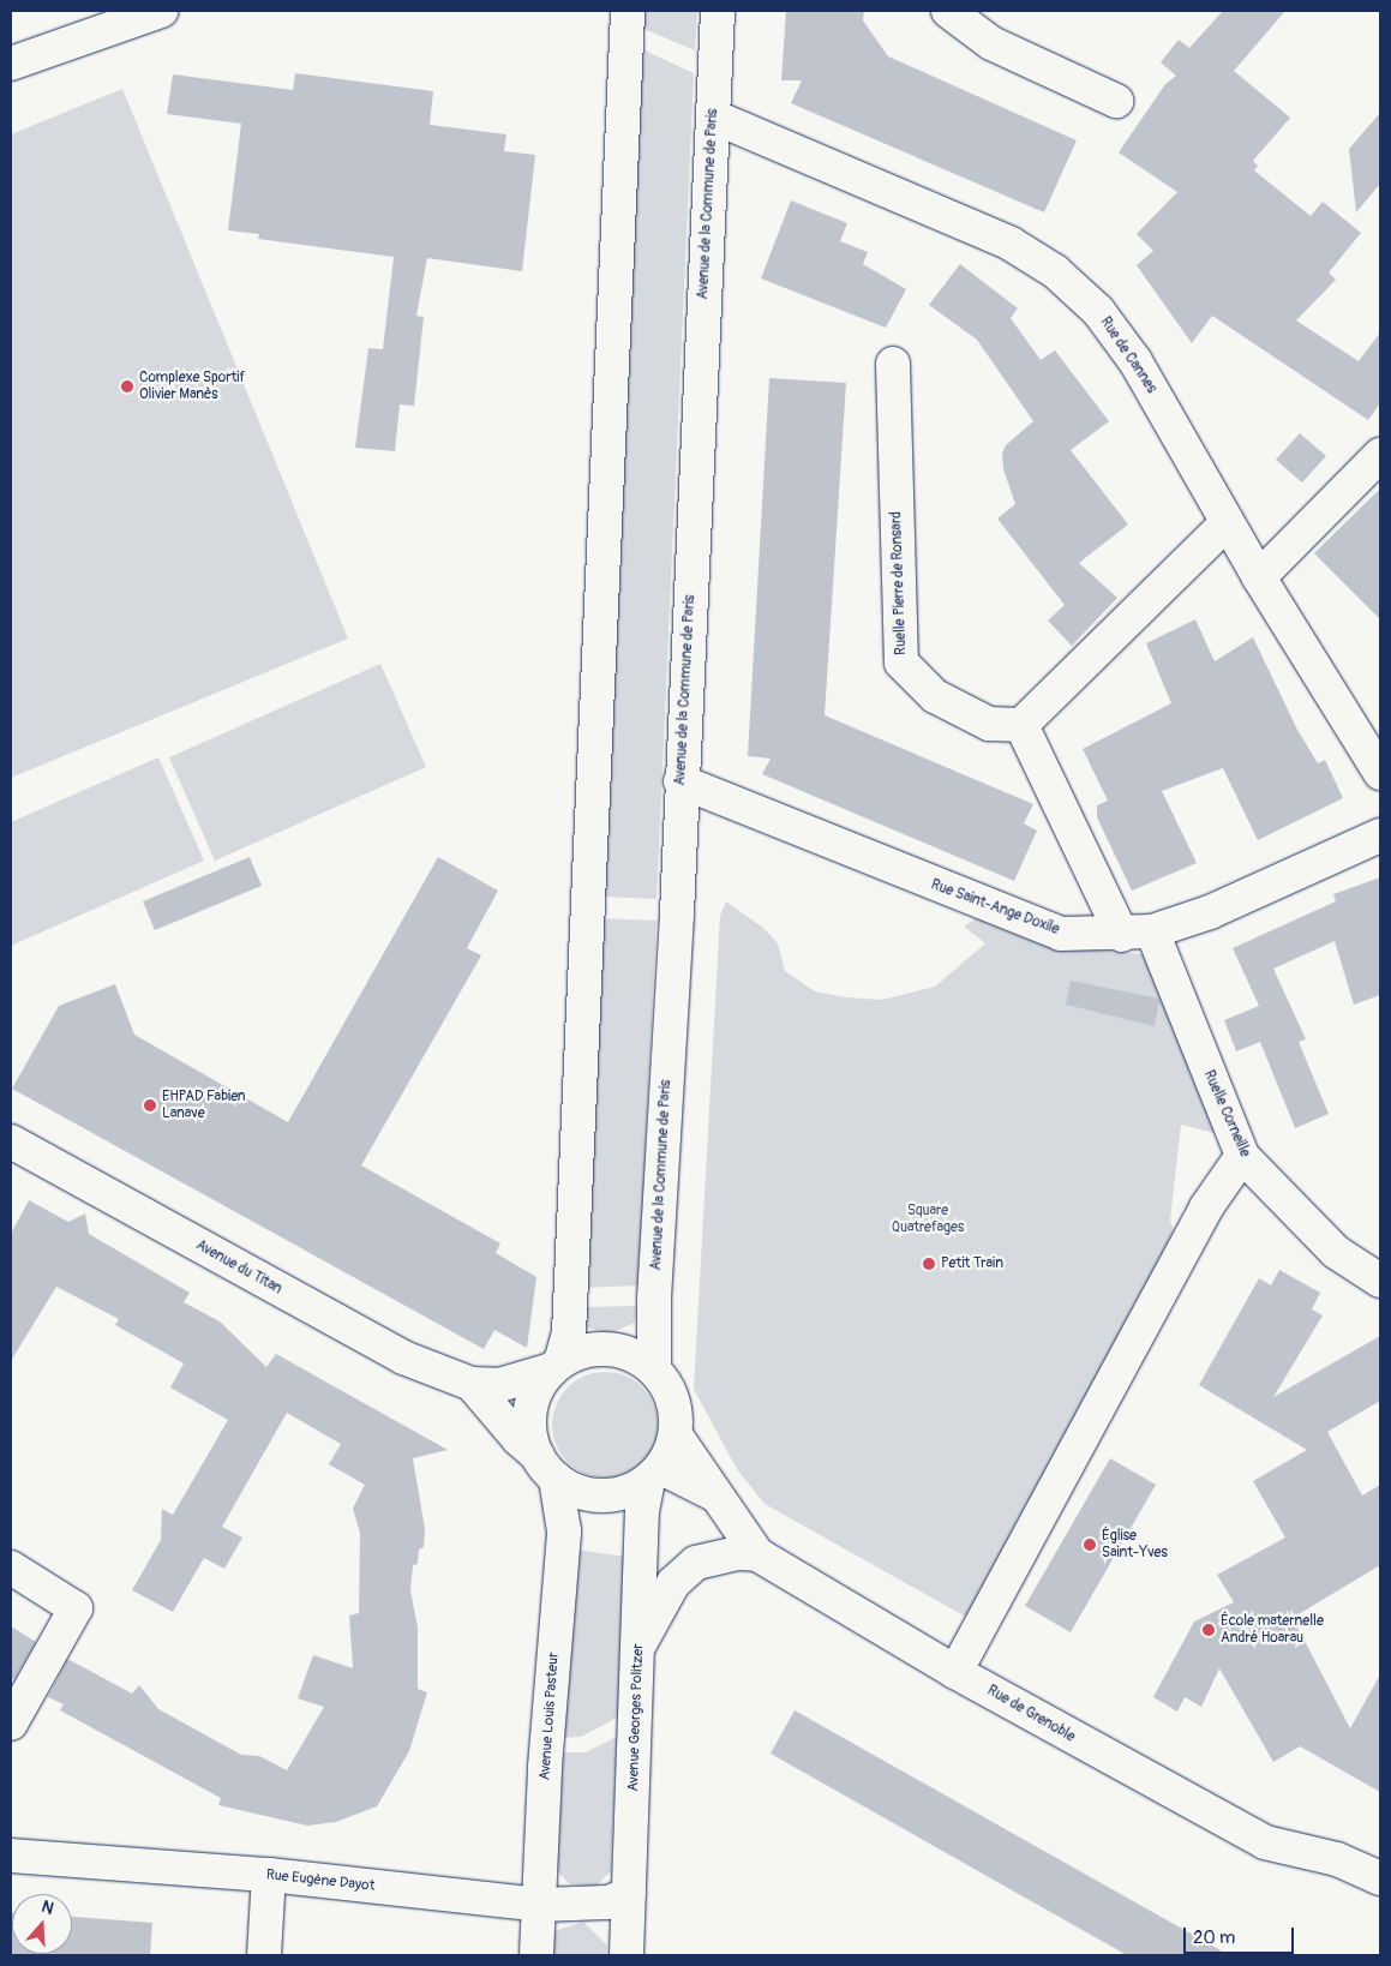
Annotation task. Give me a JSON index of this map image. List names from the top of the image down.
{
  "streets": {
    "street": [
      "Avenue de la Commune de Paris",
      "Rue de Cannes",
      "Ruelle Pierre de Ronsard",
      "Rue Saint-Ange Doxile",
      "Ruelle Corneille",
      "Avenue du Titan",
      "Rue de Grenoble",
      "Avenue Louis Pasteur",
      "Avenue Georges Politzer",
      "Rue Eugène Dayot"
    ]
  },
  "crossings": [
    ["Avenue de la Commune de Paris", "Rue de Cannes"],
    ["Avenue de la Commune de Paris", "Rue Saint-Ange Doxile"],
    ["Avenue de la Commune de Paris", "Avenue du Titan"],
    ["Avenue de la Commune de Paris", "Rue de Grenoble"],
    ["Avenue de la Commune de Paris", "Avenue Louis Pasteur"],
    ["Avenue de la Commune de Paris", "Avenue Georges Politzer"],
    ["Rue Saint-Ange Doxile", "Ruelle Corneille"],
    ["Avenue du Titan", "Rue de Grenoble"],
    ["Avenue du Titan", "Avenue Louis Pasteur"],
    ["Avenue du Titan", "Avenue Georges Politzer"],
    ["Rue de Grenoble", "Avenue Louis Pasteur"],
    ["Rue de Grenoble", "Avenue Georges Politzer"],
    ["Avenue Louis Pasteur", "Avenue Georges Politzer"],
    ["Avenue Louis Pasteur", "Rue Eugène Dayot"],
    ["Avenue Georges Politzer", "Rue Eugène Dayot"]
  ],
  "parks": ["Square Quatrefages"],
  "places": [
    "Complexe Sportif Olivier Manès",
    "EHPAD Fabien Lanave",
    "Petit Train",
    "Église Saint-Yves",
    "École maternelle André Hoarau"
  ],
  "scale_bar": "20 m",
  "north": "top"
}
